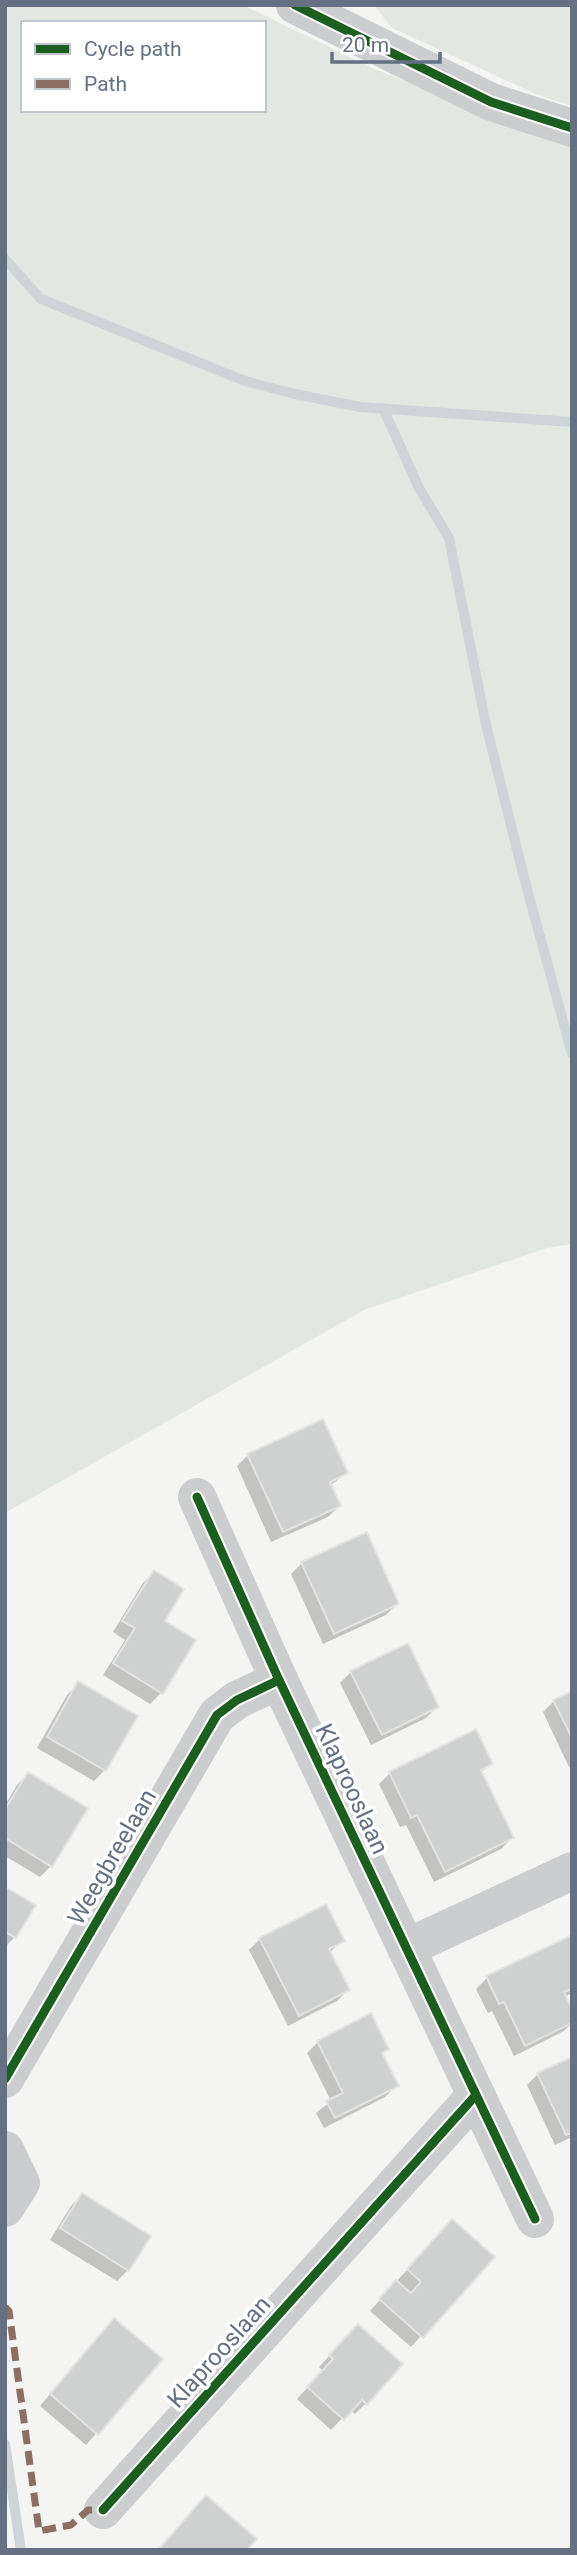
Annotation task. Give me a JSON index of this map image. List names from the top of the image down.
{
  "streets": {
    "street": ["Klaprooslaan", "Weegbreelaan"]
  },
  "crossings": [
    ["Klaprooslaan", "Weegbreelaan"]
  ],
  "legend": ["Cycle path", "Path"],
  "scale_bar": "20 m"
}
